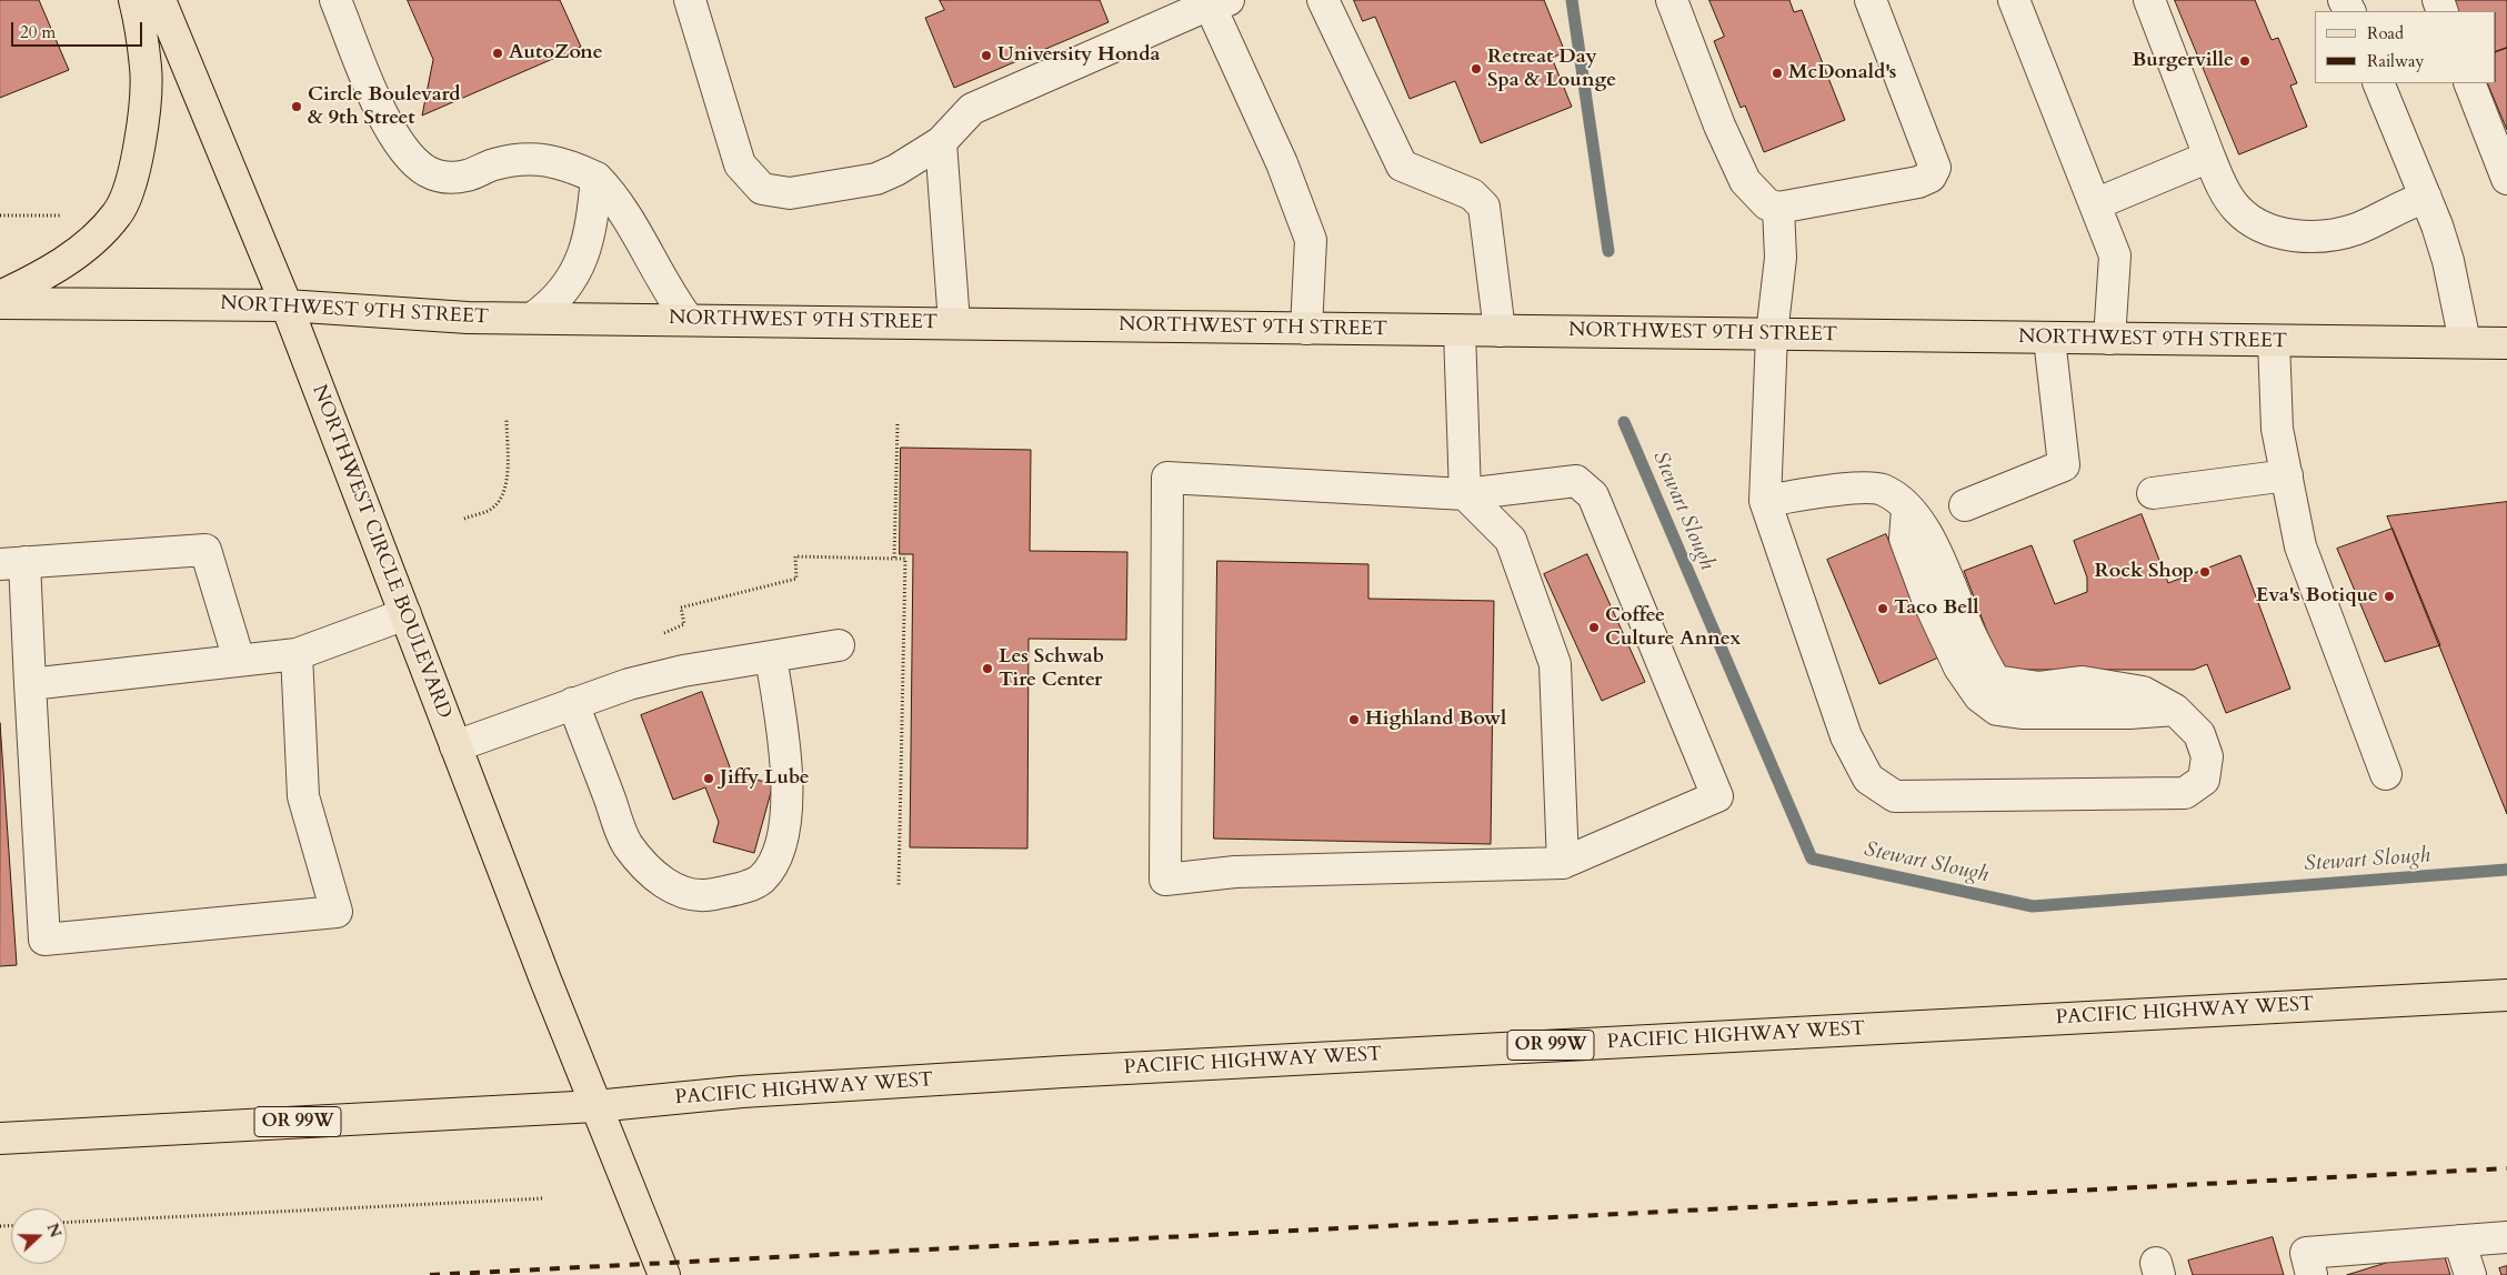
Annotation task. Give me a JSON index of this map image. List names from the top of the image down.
{
  "streets": {
    "main road": [
      "NORTHWEST 9TH STREET",
      "NORTHWEST CIRCLE BOULEVARD",
      "PACIFIC HIGHWAY WEST",
      "OR 99W"
    ]
  },
  "crossings": [
    ["NORTHWEST 9TH STREET", "NORTHWEST CIRCLE BOULEVARD"],
    ["NORTHWEST CIRCLE BOULEVARD", "PACIFIC HIGHWAY WEST"]
  ],
  "water": ["Stewart Slough"],
  "places": [
    "AutoZone",
    "University Honda",
    "Burgerville",
    "Retreat Day Spa & Lounge",
    "McDonald's",
    "Circle Boulevard & 9th Street",
    "Rock Shop",
    "Eva's Botique",
    "Taco Bell",
    "Coffee Culture Annex",
    "Les Schwab Tire Center",
    "Highland Bowl",
    "Jiffy Lube"
  ],
  "legend": ["Road", "Railway"],
  "scale_bar": "20 m",
  "north": "right"
}
